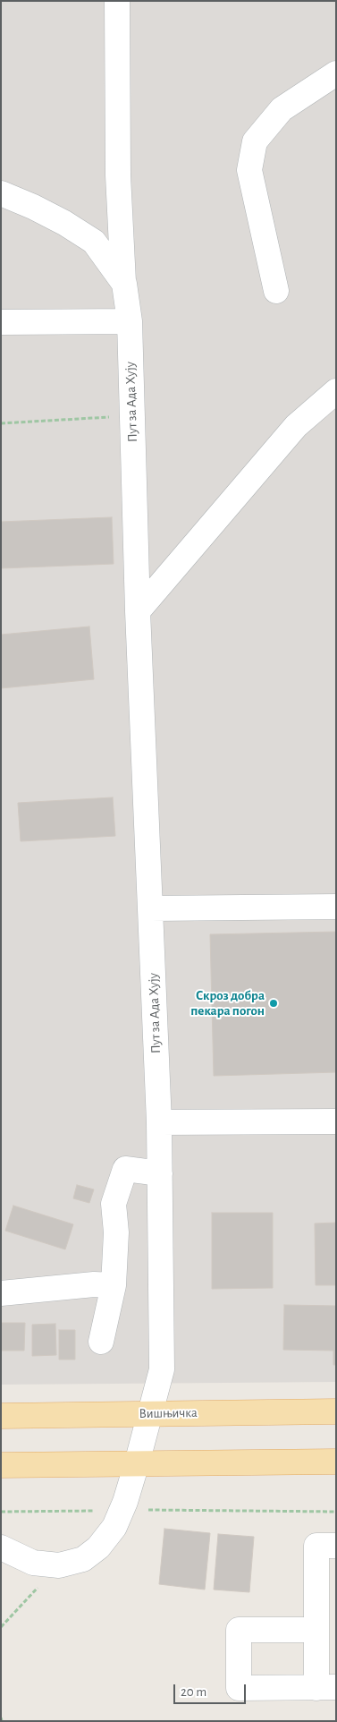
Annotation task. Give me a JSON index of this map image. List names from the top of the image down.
{
  "streets": {
    "main road": ["Вишњичка"],
    "lane": ["Пут за Ада Хују"]
  },
  "crossings": [
    ["Пут за Ада Хују", "Вишњичка"]
  ],
  "places": ["Скроз добра пекара погон"],
  "scale_bar": "20 m"
}
